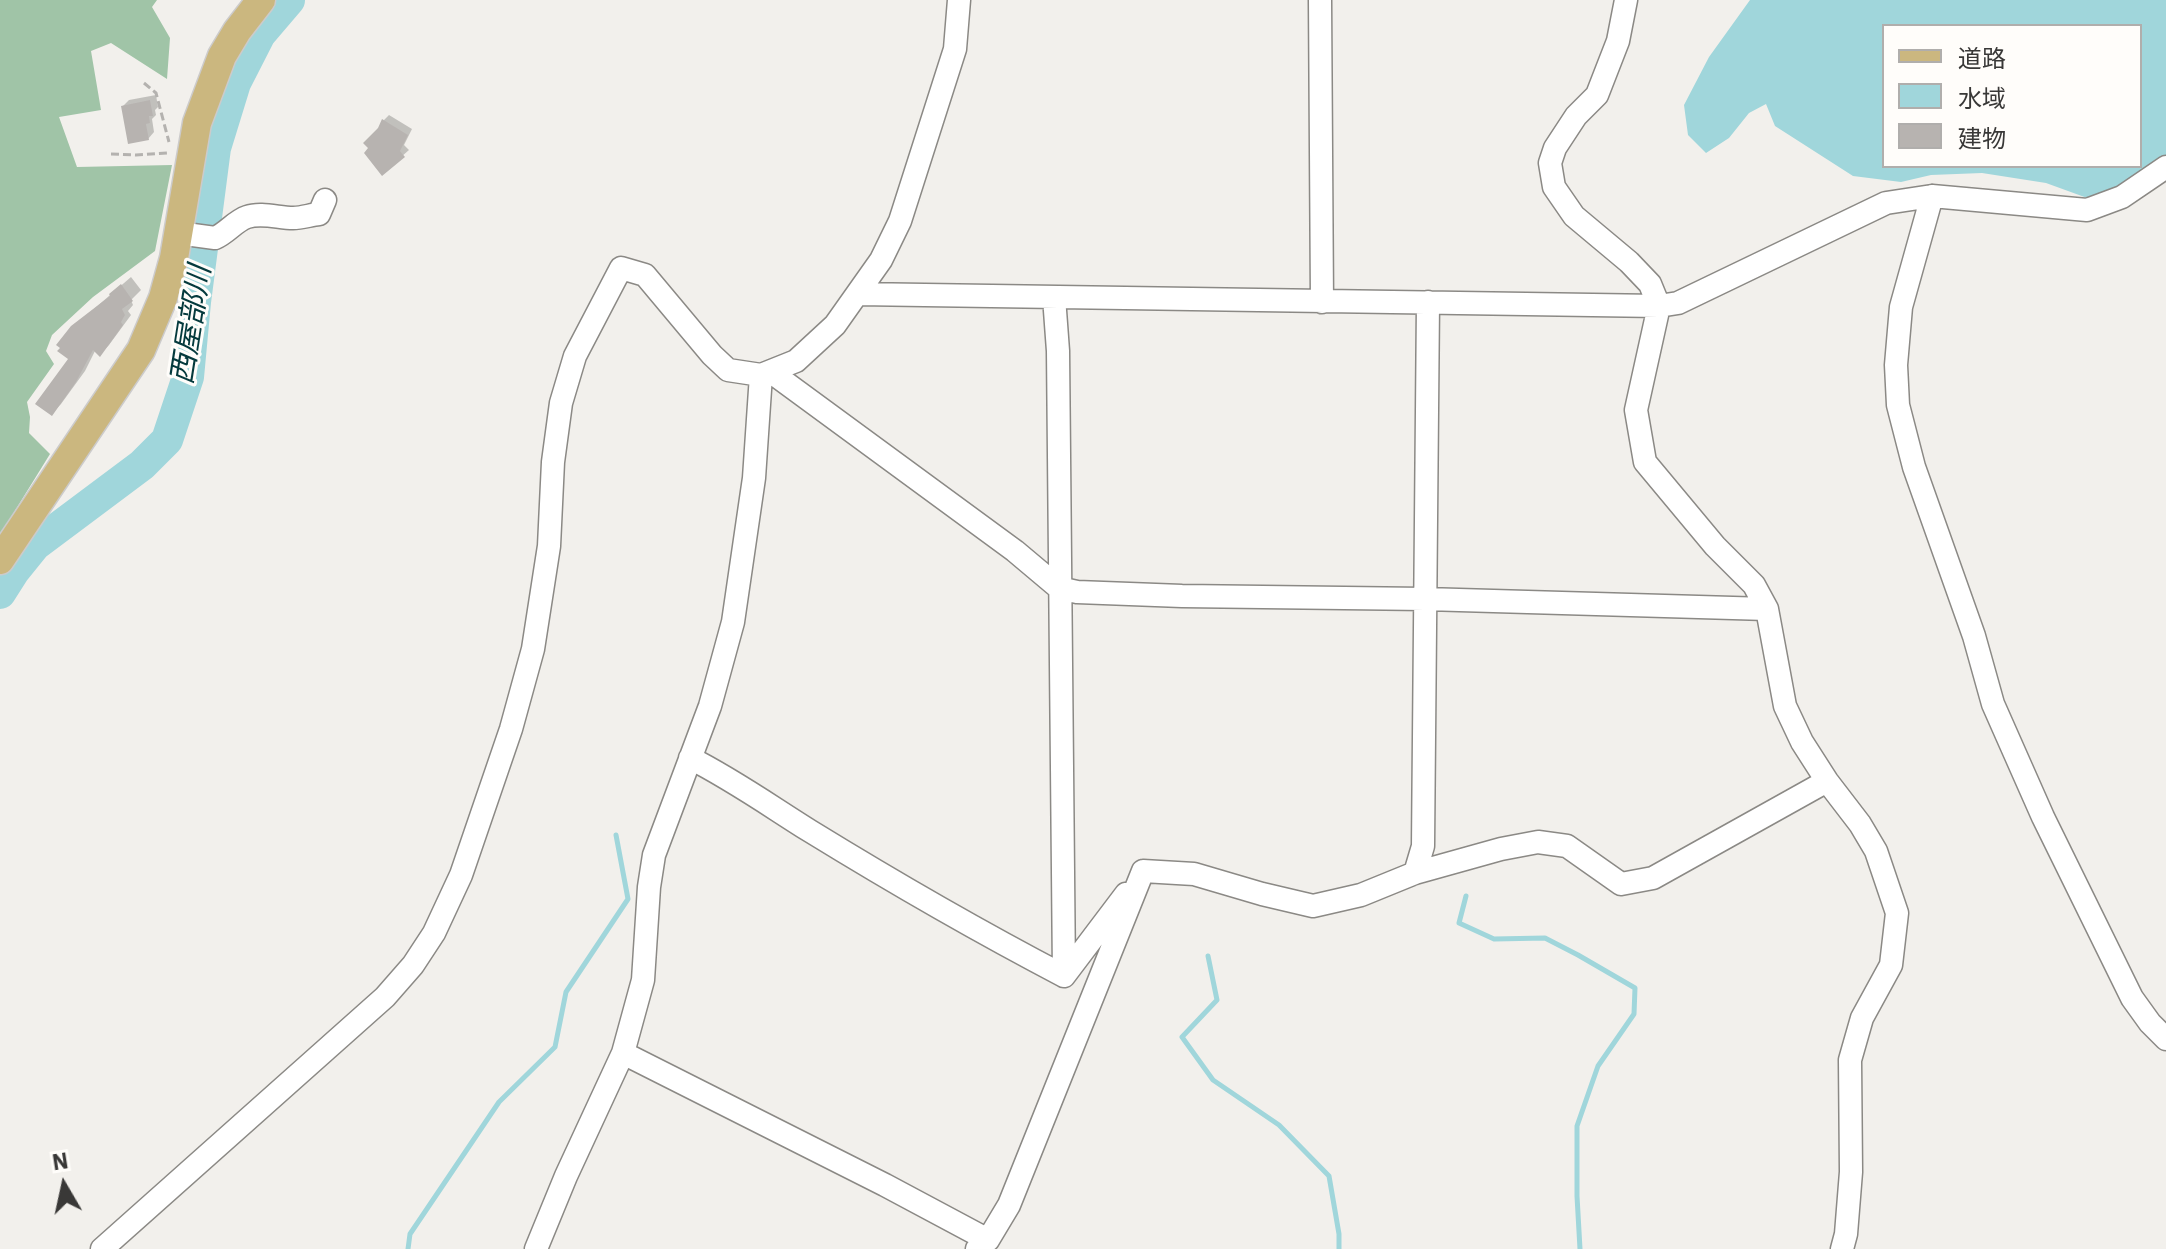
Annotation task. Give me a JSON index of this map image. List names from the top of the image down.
{
  "water": ["西屋部川"],
  "legend": ["道路", "水域", "建物"],
  "north": "top"
}
